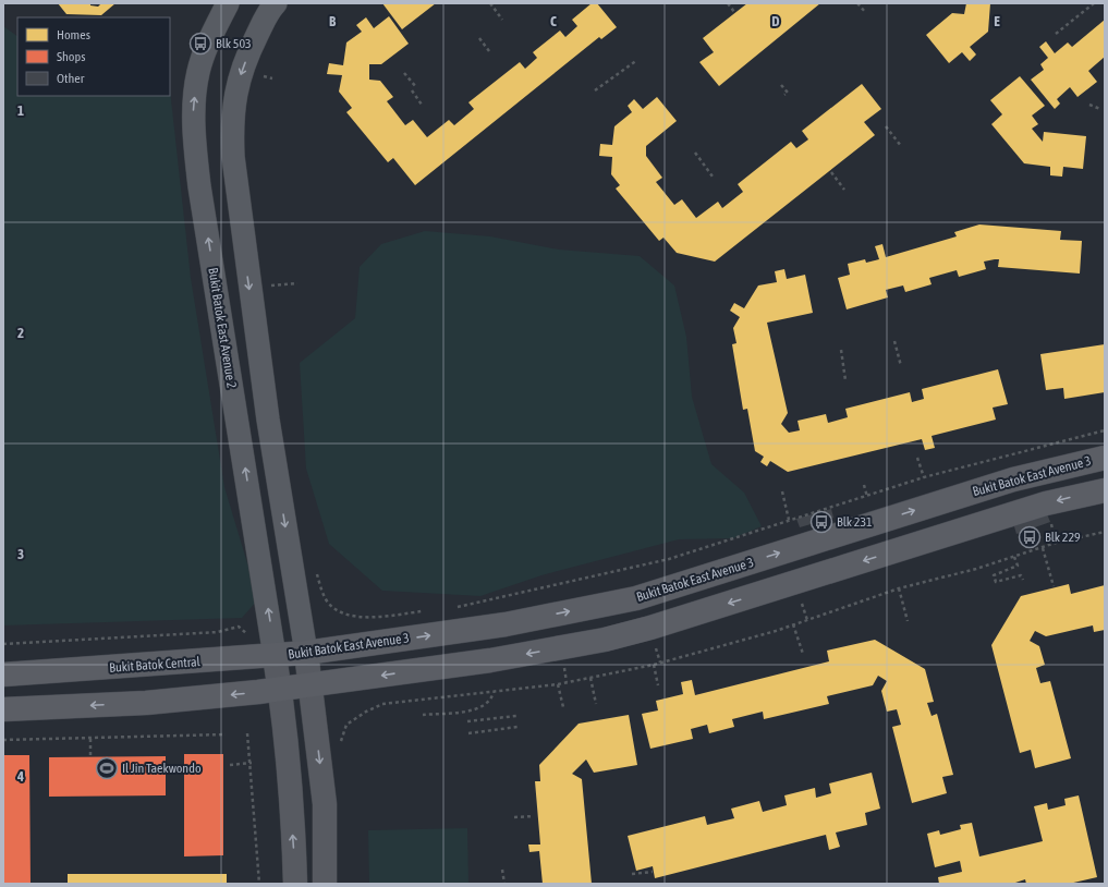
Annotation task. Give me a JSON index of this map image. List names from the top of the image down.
{
  "streets": {
    "main road": ["Bukit Batok East Avenue 3", "Bukit Batok Central"],
    "street": ["Bukit Batok East Avenue 2"]
  },
  "crossings": [
    ["Bukit Batok East Avenue 2", "Bukit Batok East Avenue 3"],
    ["Bukit Batok East Avenue 2", "Bukit Batok Central"],
    ["Bukit Batok East Avenue 3", "Bukit Batok Central"]
  ],
  "places": {
    "bus stop": ["Blk 503", "Blk 231", "Blk 229"],
    "sports": ["Il Jin Taekwondo"]
  },
  "legend": ["Homes", "Shops", "Other"],
  "grid": {
    "columns": [
      "B",
      "C",
      "D",
      "E"
    ],
    "rows": [
      "1",
      "2",
      "3",
      "4"
    ]
  }
}
